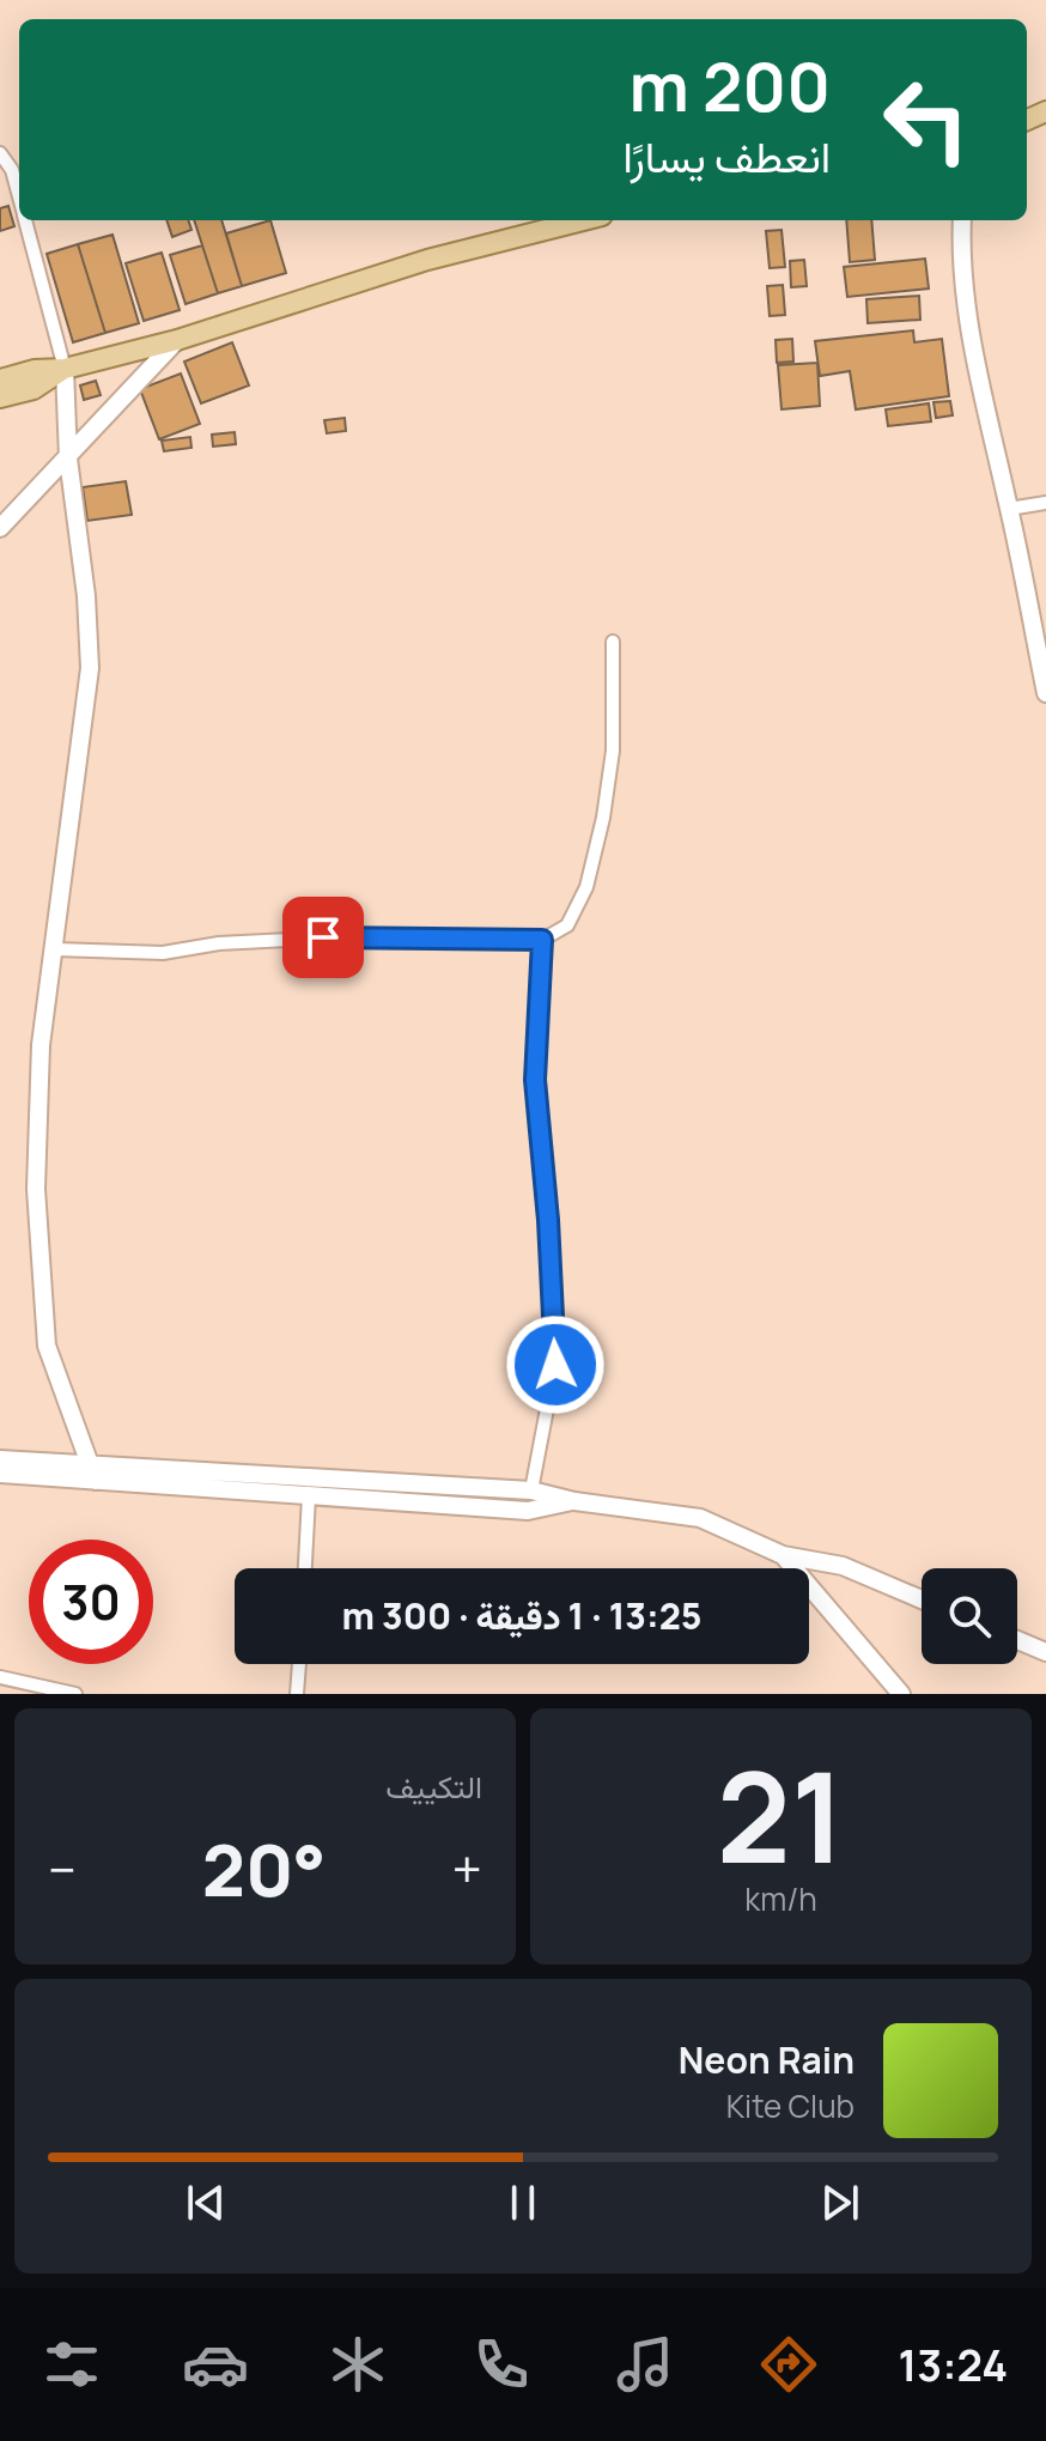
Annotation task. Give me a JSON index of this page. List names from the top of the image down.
{
  "page": {
    "turn": ["200 m", "انعطف يسارًا"],
    "limit": "30",
    "trip": "13:25 · 1 دقيقة · 300 m",
    "tile": [
      ["21", "km/h"],
      "التكييف"
    ],
    "heat": ["−", "20°", "+"],
    "song": ["Neon Rain", "Kite Club"],
    "tabs": "13:24"
  }
}
